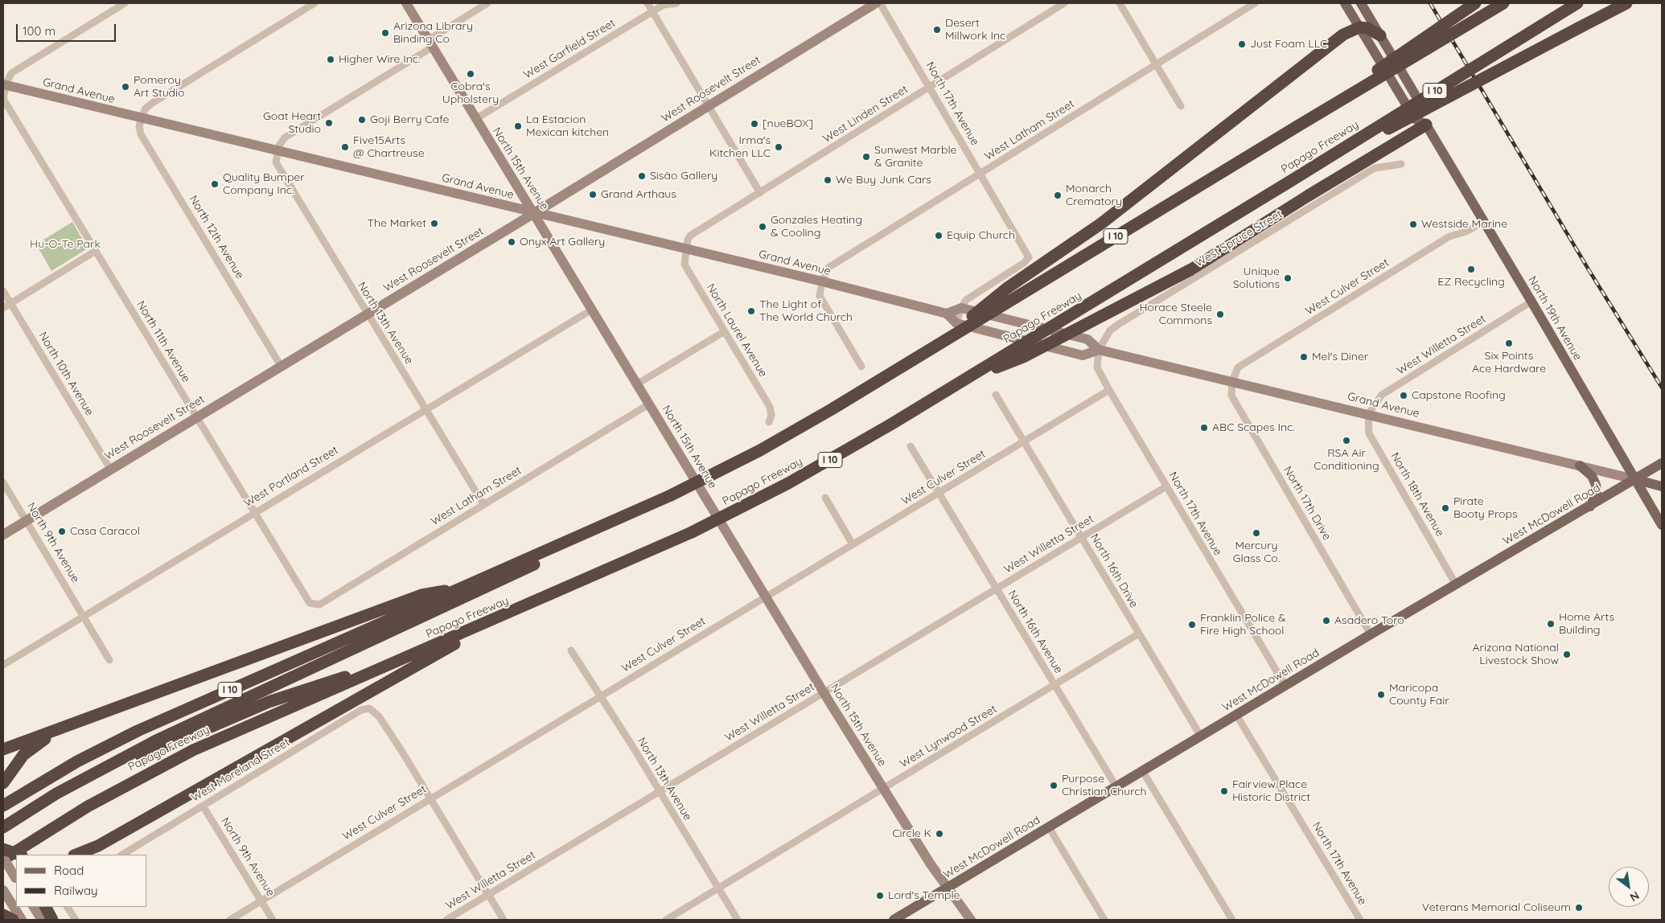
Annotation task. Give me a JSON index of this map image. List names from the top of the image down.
{
  "streets": {
    "highway": ["I 10", "Papago Freeway"],
    "main road": ["Grand Avenue", "North 19th Avenue", "West McDowell Road"],
    "street": [
      "West Garfield Street",
      "West Roosevelt Street",
      "North 17th Avenue",
      "West Linden Street",
      "West Latham Street",
      "North 15th Avenue",
      "North 12th Avenue",
      "West Spruce Street",
      "West Culver Street",
      "North 13th Avenue",
      "North Laurel Avenue",
      "North 11th Avenue",
      "West Willetta Street",
      "North 10th Avenue",
      "West Portland Street",
      "North 18th Avenue",
      "North 17th Drive",
      "North 9th Avenue",
      "North 16th Drive",
      "North 16th Avenue",
      "West Lynwood Street",
      "West Moreland Street"
    ]
  },
  "crossings": [
    ["West Garfield Street", "North 15th Avenue"],
    ["West Roosevelt Street", "Grand Avenue"],
    ["West Roosevelt Street", "North 15th Avenue"],
    ["West Roosevelt Street", "North 12th Avenue"],
    ["West Roosevelt Street", "North 13th Avenue"],
    ["West Roosevelt Street", "North 11th Avenue"],
    ["West Roosevelt Street", "North 10th Avenue"],
    ["West Roosevelt Street", "North 9th Avenue"],
    ["Grand Avenue", "North 17th Avenue"],
    ["Grand Avenue", "West Linden Street"],
    ["Grand Avenue", "West Latham Street"],
    ["Grand Avenue", "North 15th Avenue"],
    ["Grand Avenue", "North 12th Avenue"],
    ["Grand Avenue", "West Spruce Street"],
    ["Grand Avenue", "West Culver Street"],
    ["Grand Avenue", "North 19th Avenue"],
    ["Grand Avenue", "North 13th Avenue"],
    ["Grand Avenue", "North Laurel Avenue"],
    ["Grand Avenue", "North 11th Avenue"],
    ["Grand Avenue", "West Willetta Street"],
    ["Grand Avenue", "North 18th Avenue"],
    ["Grand Avenue", "North 17th Drive"],
    ["Grand Avenue", "West McDowell Road"],
    ["North 17th Avenue", "West Linden Street"],
    ["North 17th Avenue", "West Latham Street"],
    ["North 17th Avenue", "West Spruce Street"],
    ["North 17th Avenue", "West Culver Street"],
    ["North 17th Avenue", "West Willetta Street"],
    ["North 17th Avenue", "West McDowell Road"],
    ["West Linden Street", "North Laurel Avenue"],
    ["West Latham Street", "North 15th Avenue"],
    ["West Latham Street", "North 13th Avenue"],
    ["West Latham Street", "North 11th Avenue"],
    ["North 15th Avenue", "West Culver Street"],
    ["North 15th Avenue", "West Willetta Street"],
    ["North 15th Avenue", "West Portland Street"],
    ["North 15th Avenue", "West McDowell Road"],
    ["North 15th Avenue", "West Lynwood Street"],
    ["West Culver Street", "North 19th Avenue"],
    ["West Culver Street", "North 13th Avenue"],
    ["West Culver Street", "North 17th Drive"],
    ["West Culver Street", "North 9th Avenue"],
    ["West Culver Street", "North 16th Drive"],
    ["West Culver Street", "North 16th Avenue"],
    ["West Culver Street", "West Moreland Street"],
    ["North 19th Avenue", "West Willetta Street"],
    ["North 19th Avenue", "West McDowell Road"],
    ["North 13th Avenue", "West Willetta Street"],
    ["North 13th Avenue", "West Portland Street"],
    ["North 13th Avenue", "West Lynwood Street"],
    ["North 11th Avenue", "West Portland Street"],
    ["West Willetta Street", "North 18th Avenue"],
    ["West Willetta Street", "North 16th Drive"],
    ["West Willetta Street", "North 16th Avenue"],
    ["West Portland Street", "North 9th Avenue"],
    ["North 18th Avenue", "West McDowell Road"],
    ["North 17th Drive", "West McDowell Road"],
    ["West McDowell Road", "North 16th Drive"],
    ["West McDowell Road", "North 16th Avenue"],
    ["North 9th Avenue", "West Moreland Street"],
    ["North 16th Drive", "West Lynwood Street"],
    ["North 16th Avenue", "West Lynwood Street"]
  ],
  "parks": ["Hu-O-Te Park"],
  "places": [
    "Desert Millwork Inc",
    "Arizona Library Binding Co",
    "Just Foam LLC",
    "Higher Wire Inc.",
    "Cobra's Upholstery",
    "Pomeroy Art Studio",
    "Goji Berry Cafe",
    "Goat Heart Studio",
    "[nueBOX]",
    "La Estacion Mexican kitchen",
    "Five15Arts @ Chartreuse",
    "Irma's Kitchen LLC",
    "Sunwest Marble & Granite",
    "Sisāo Gallery",
    "We Buy Junk Cars",
    "Quality Bumper Company Inc.",
    "Grand Arthaus",
    "Monarch Crematory",
    "The Market",
    "Westside Marine",
    "Gonzales Heating & Cooling",
    "Equip Church",
    "Onyx Art Gallery",
    "EZ Recycling",
    "Unique Solutions",
    "The Light of The World Church",
    "Horace Steele Commons",
    "Six Points Ace Hardware",
    "Mel's Diner",
    "Capstone Roofing",
    "ABC Scapes Inc.",
    "RSA Air Conditioning",
    "Pirate Booty Props",
    "Casa Caracol",
    "Mercury Glass Co.",
    "Asadero Toro",
    "Home Arts Building",
    "Franklin Police & Fire High School",
    "Arizona National Livestock Show",
    "Maricopa County Fair",
    "Purpose Christian Church",
    "Fairview Place Historic District",
    "Circle K",
    "Lord's Temple",
    "Veterans Memorial Coliseum"
  ],
  "legend": ["Road", "Railway"],
  "scale_bar": "100 m",
  "north": "bottom right"
}
